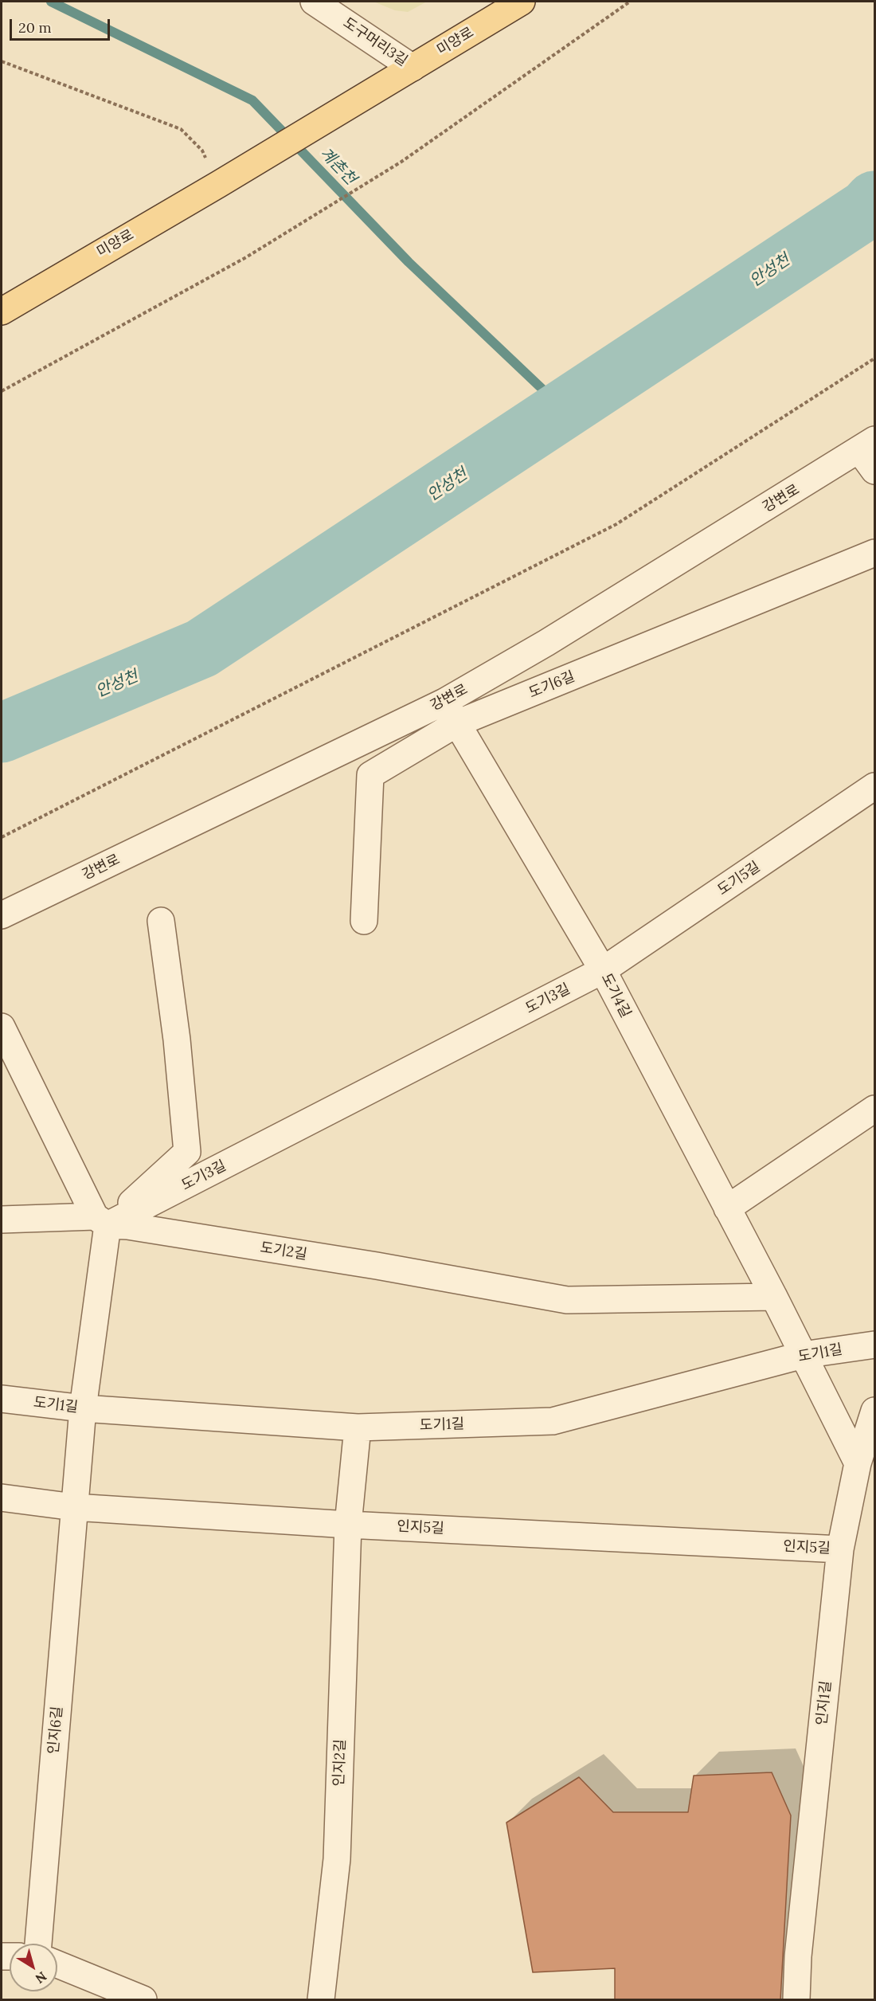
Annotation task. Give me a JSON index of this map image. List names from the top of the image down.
{
  "streets": {
    "main road": ["미양로"],
    "street": [
      "도구머리3길",
      "강변로",
      "도기6길",
      "도기5길",
      "도기4길",
      "도기3길",
      "도기2길",
      "도기1길",
      "인지5길",
      "인지1길",
      "인지6길",
      "인지2길"
    ]
  },
  "crossings": [
    ["미양로", "도구머리3길"],
    ["강변로", "도기6길"],
    ["강변로", "도기4길"],
    ["도기6길", "도기4길"],
    ["도기5길", "도기4길"],
    ["도기5길", "도기3길"],
    ["도기4길", "도기3길"],
    ["도기4길", "도기2길"],
    ["도기4길", "도기1길"],
    ["도기4길", "인지1길"],
    ["도기3길", "도기2길"],
    ["도기3길", "인지6길"],
    ["도기2길", "인지6길"],
    ["도기1길", "인지6길"],
    ["도기1길", "인지2길"],
    ["인지5길", "인지1길"],
    ["인지5길", "인지6길"],
    ["인지5길", "인지2길"]
  ],
  "water": ["계촌천", "안성천"],
  "scale_bar": "20 m",
  "north": "bottom right"
}
